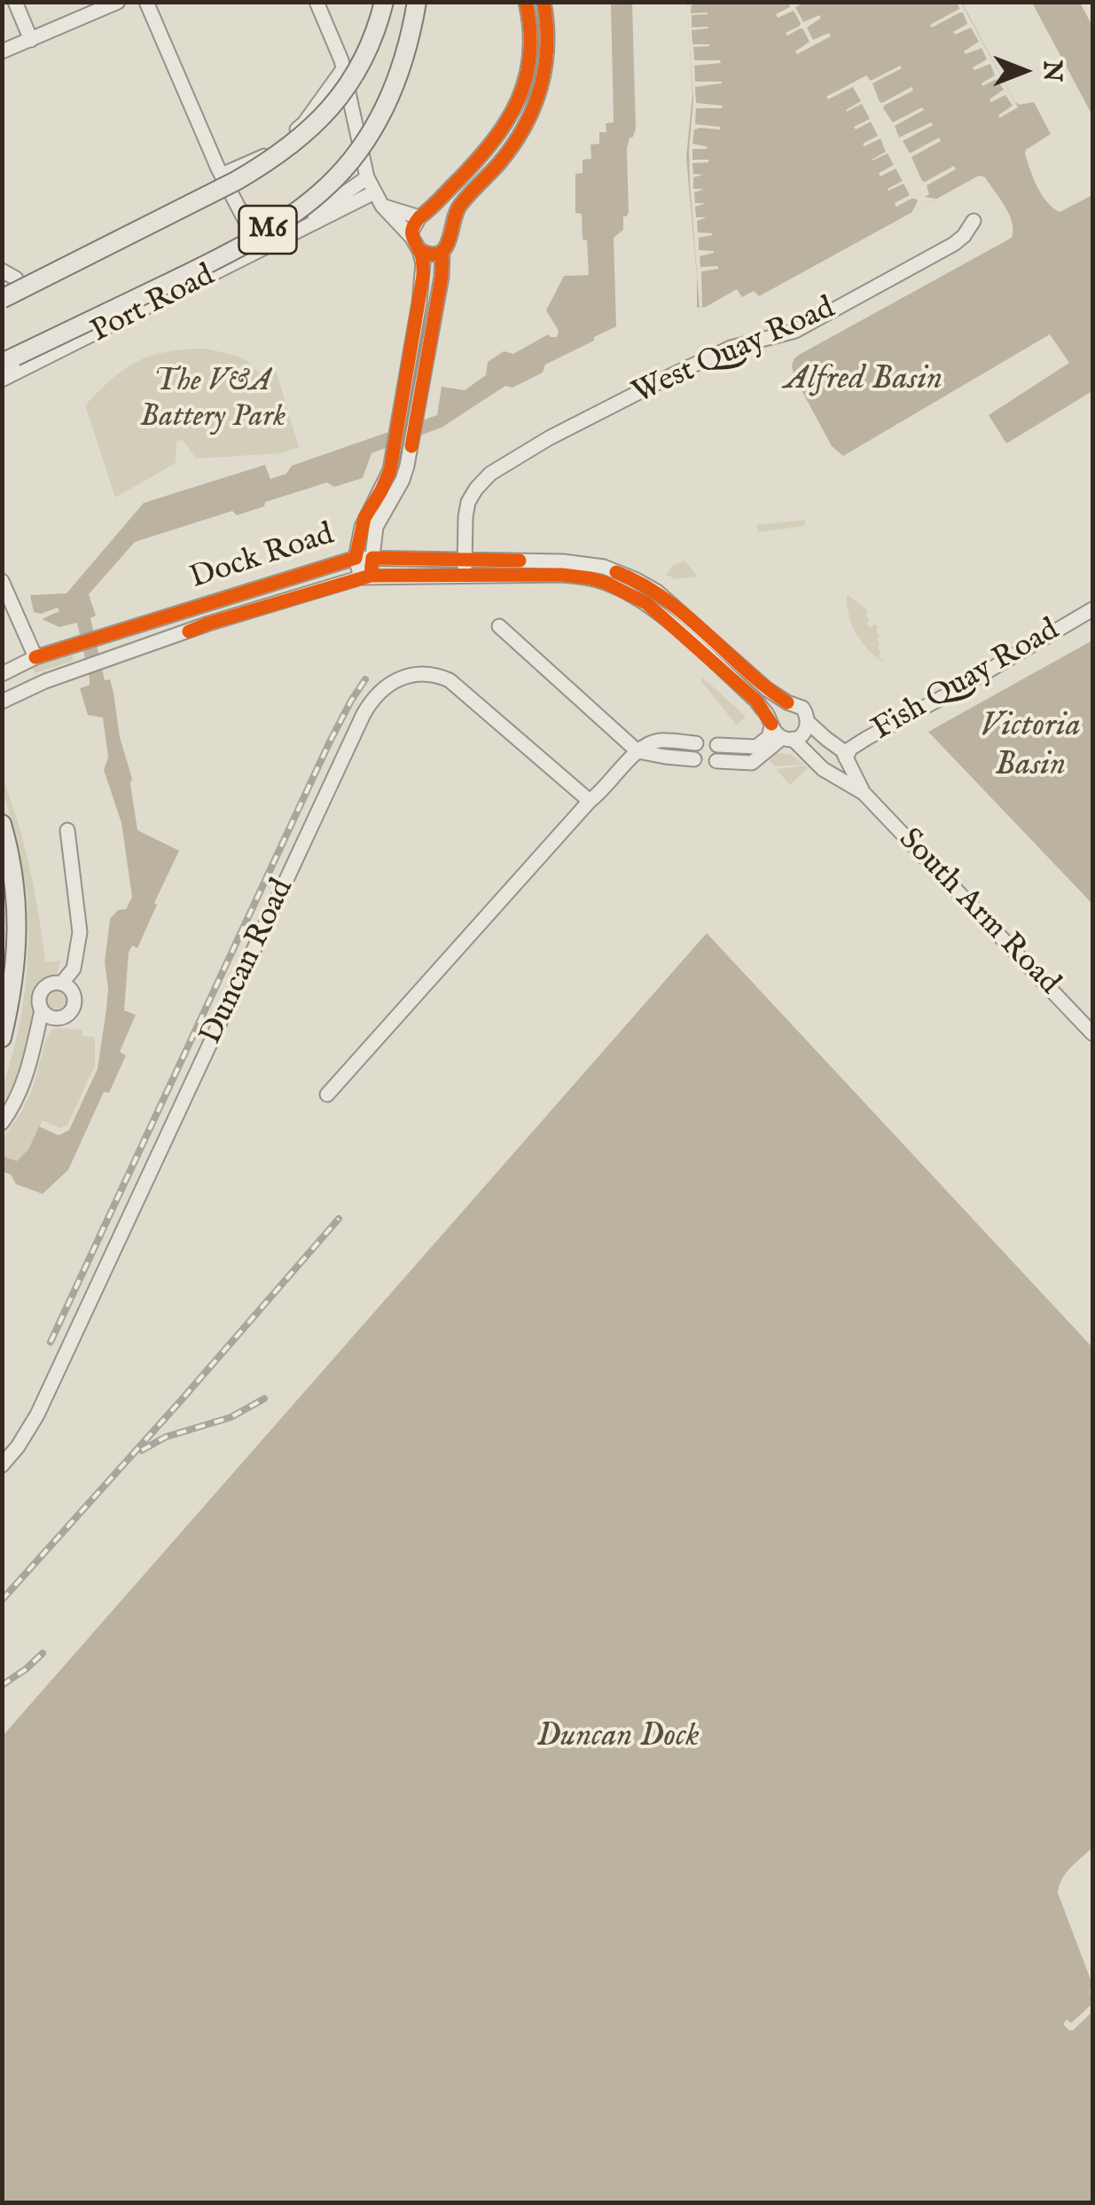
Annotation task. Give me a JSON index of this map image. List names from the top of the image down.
{
  "streets": {
    "main road": ["M6"],
    "street": [
      "Port Road",
      "West Quay Road",
      "Dock Road",
      "Fish Quay Road",
      "South Arm Road",
      "Duncan Road"
    ]
  },
  "crossings": [
    ["West Quay Road", "South Arm Road"],
    ["Dock Road", "South Arm Road"],
    ["Fish Quay Road", "South Arm Road"]
  ],
  "water": ["Alfred Basin", "Victoria Basin", "Duncan Dock"],
  "parks": ["The V&A Battery Park"],
  "north": "right"
}
